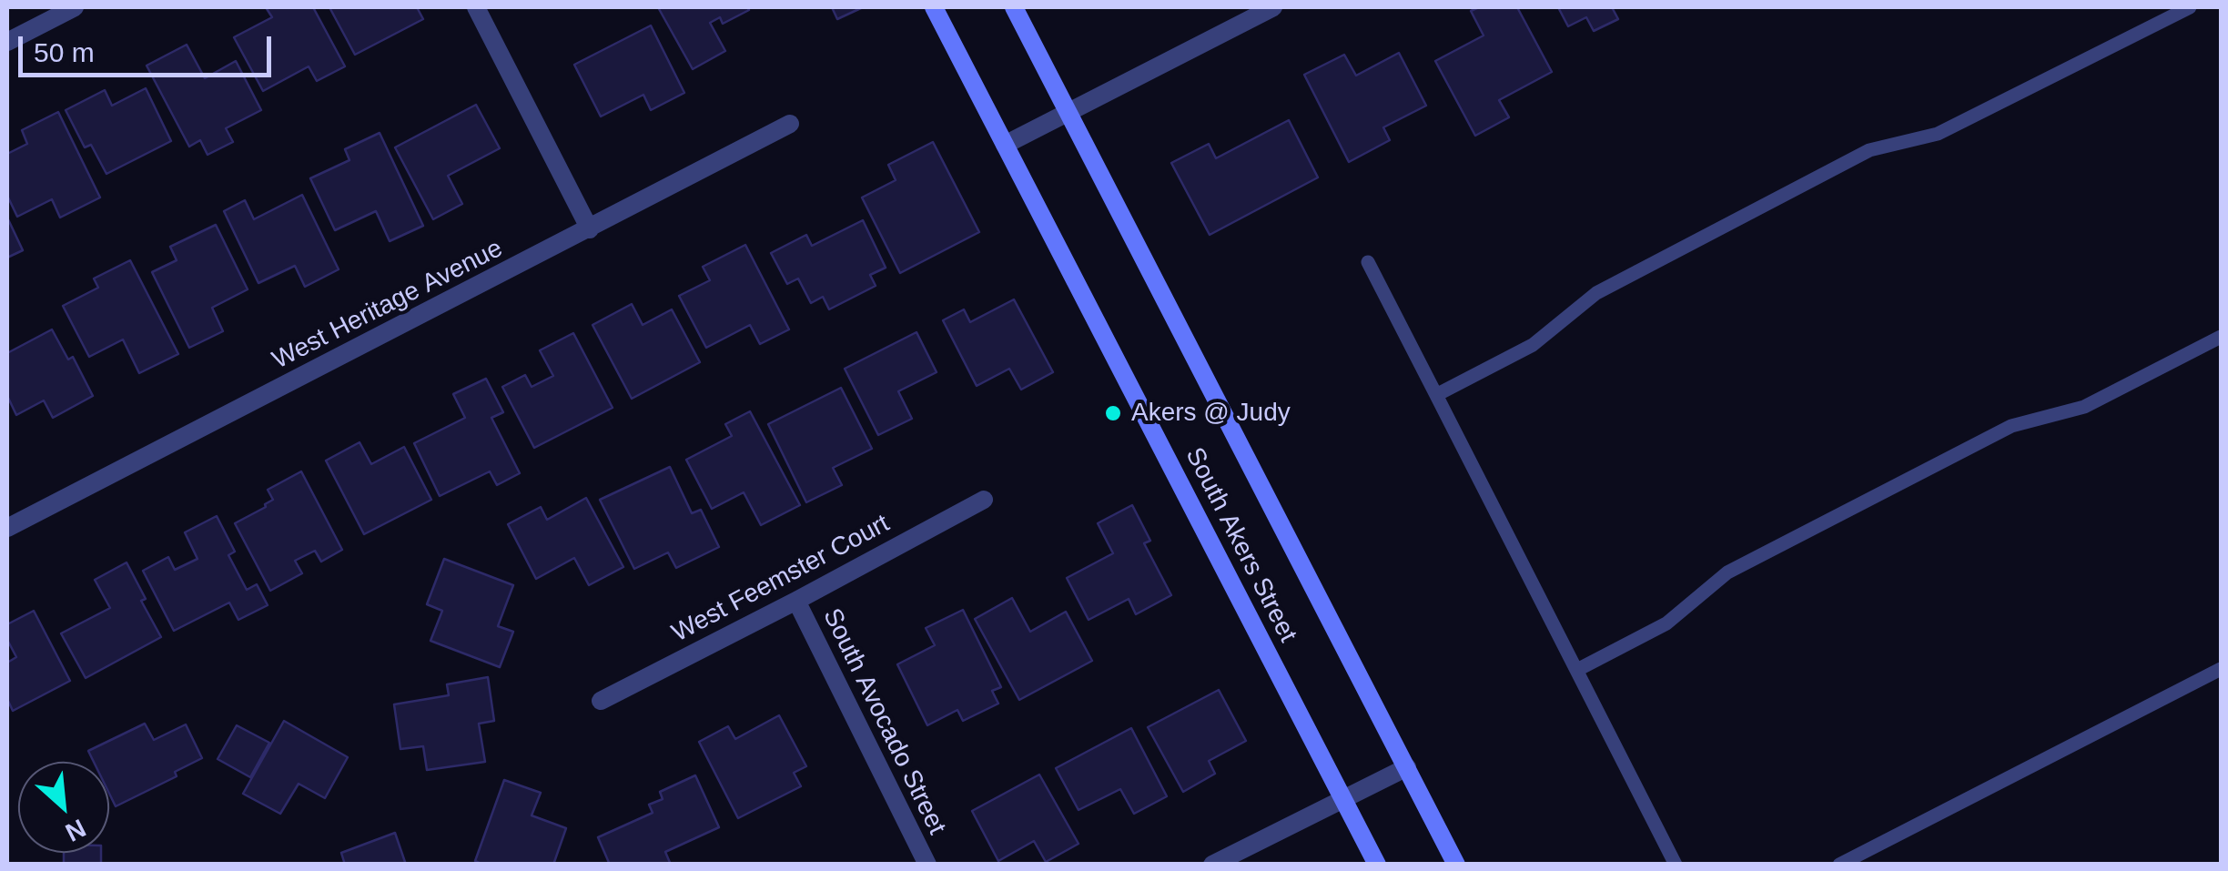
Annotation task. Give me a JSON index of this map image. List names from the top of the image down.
{
  "streets": {
    "main road": ["South Akers Street"],
    "street": ["West Heritage Avenue", "West Feemster Court", "South Avocado Street"]
  },
  "crossings": [
    ["West Feemster Court", "South Avocado Street"]
  ],
  "places": ["Akers @ Judy"],
  "scale_bar": "50 m",
  "north": "bottom right"
}
